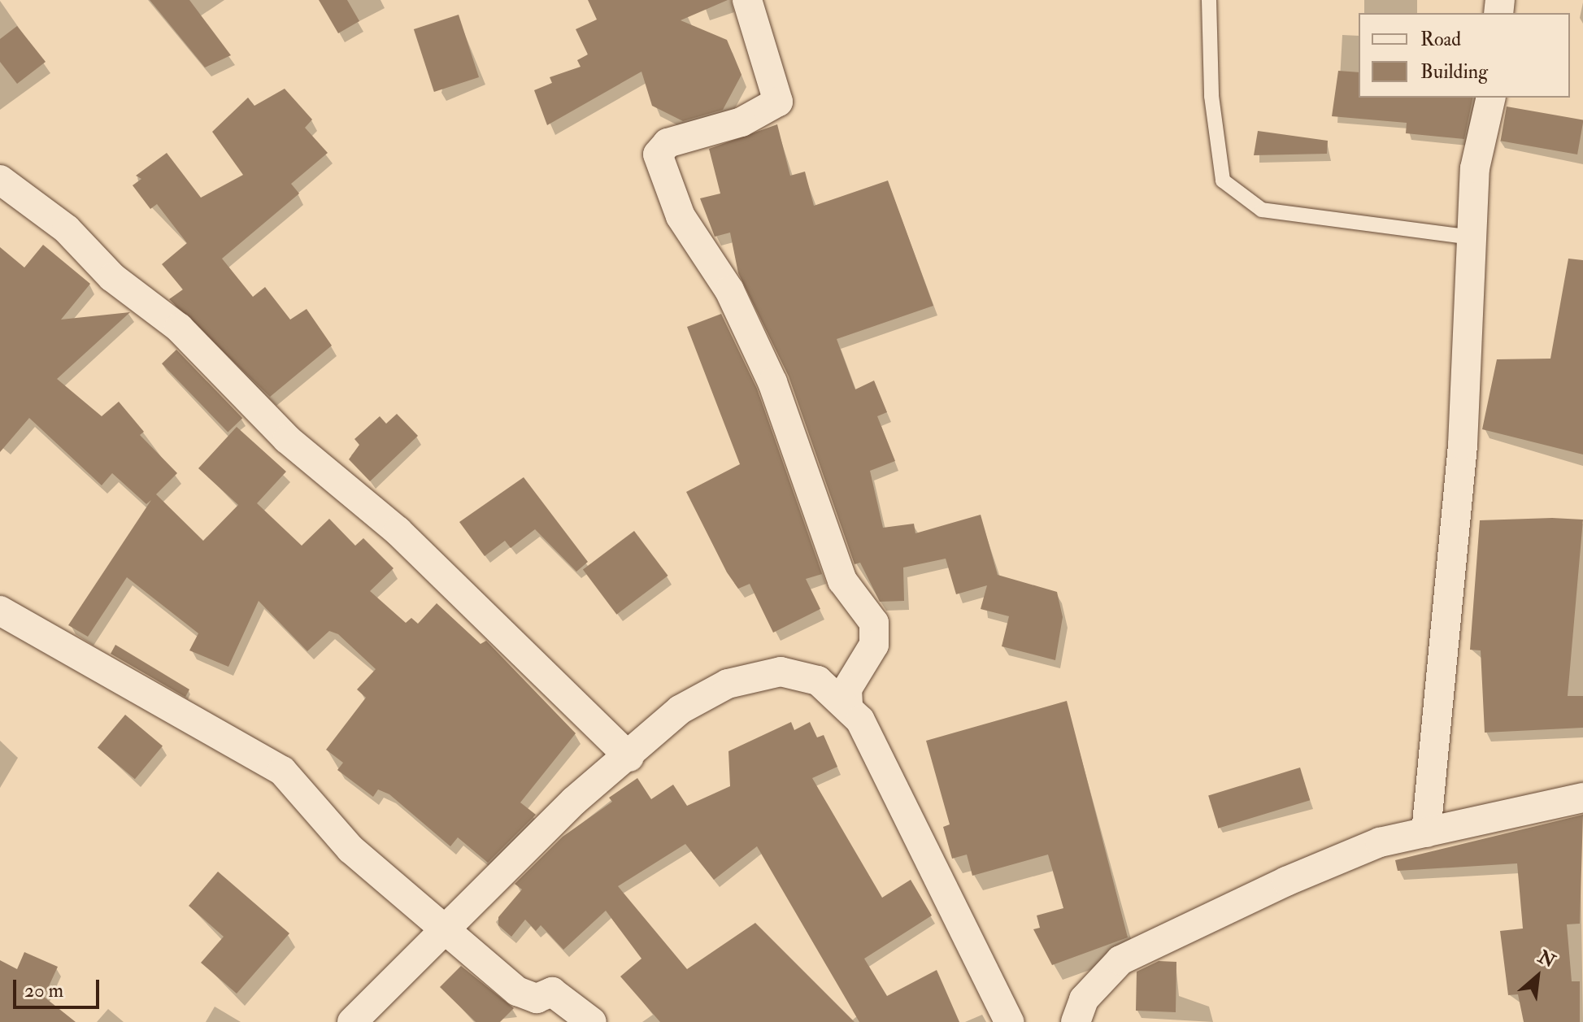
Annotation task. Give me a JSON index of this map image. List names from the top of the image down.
{
  "legend": ["Road", "Building"],
  "scale_bar": "20 m",
  "north": "top right"
}
